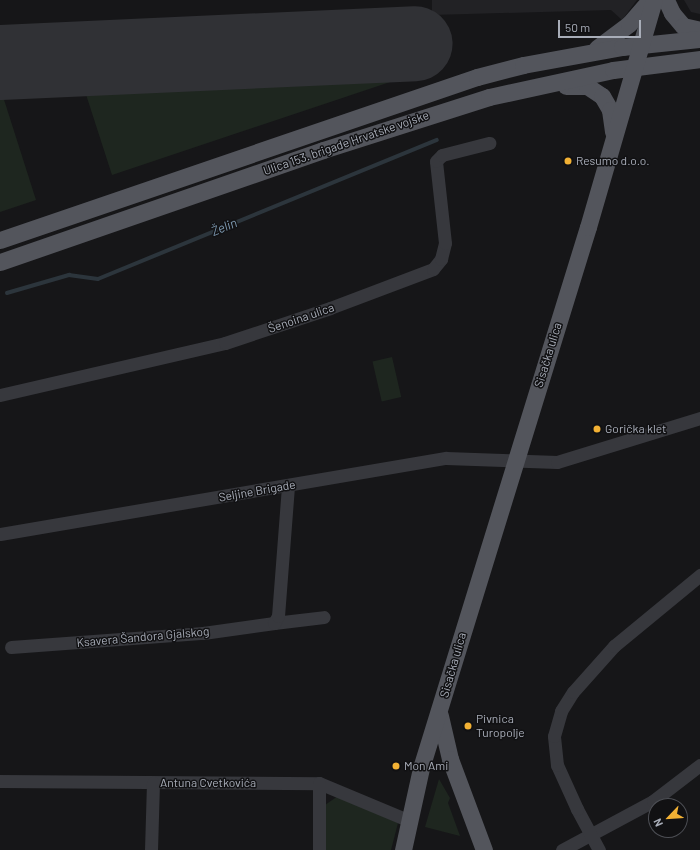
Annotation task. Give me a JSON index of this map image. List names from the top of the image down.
{
  "streets": {
    "main road": ["Ulica 153. brigade Hrvatske vojske", "Sisačka ulica"],
    "street": [
      "Šenoina ulica",
      "Seljine Brigade",
      "Ksavera Šandora Gjalskog",
      "Antuna Cvetkovića"
    ]
  },
  "crossings": [
    ["Ulica 153. brigade Hrvatske vojske", "Sisačka ulica"],
    ["Sisačka ulica", "Seljine Brigade"],
    ["Sisačka ulica", "Antuna Cvetkovića"]
  ],
  "water": ["Želin"],
  "places": [
    "Resumo d.o.o.",
    "Gorička klet",
    "Pivnica Turopolje",
    "Mon Ami"
  ],
  "scale_bar": "50 m",
  "north": "bottom left"
}
